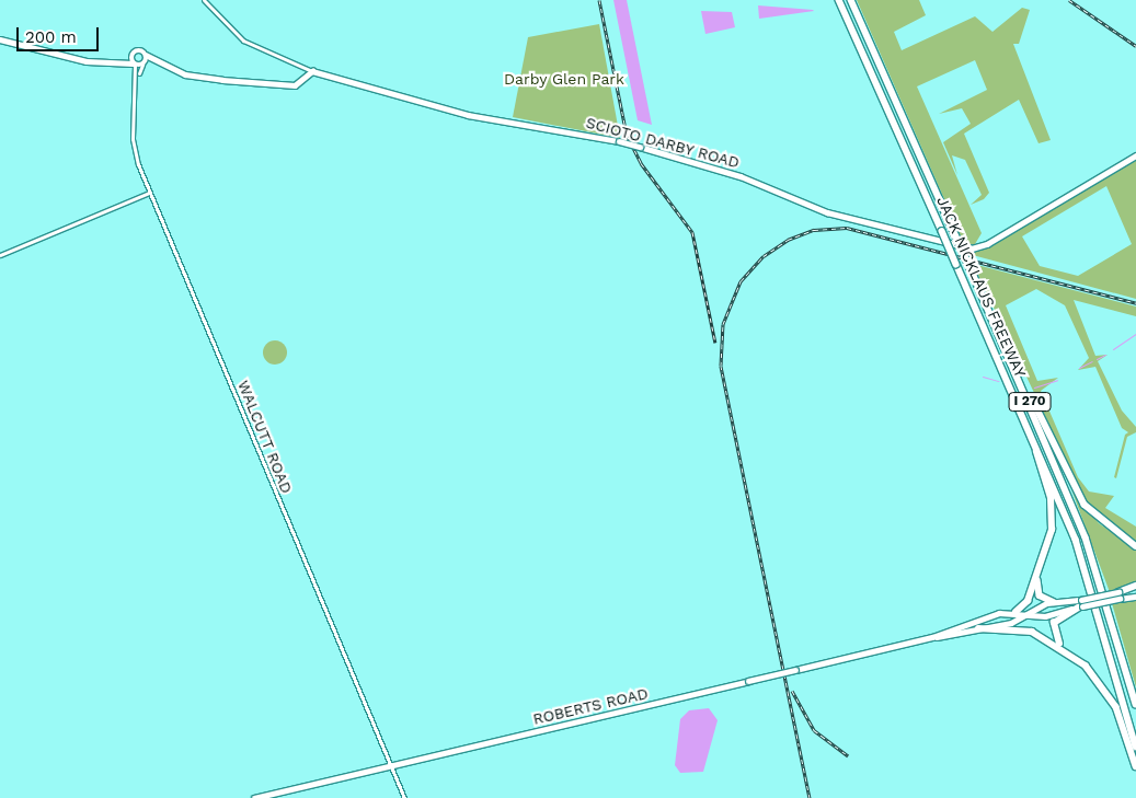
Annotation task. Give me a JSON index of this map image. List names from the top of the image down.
{
  "streets": {
    "highway": ["JACK NICKLAUS FREEWAY", "I 270"],
    "main road": ["SCIOTO DARBY ROAD", "ROBERTS ROAD"],
    "street": ["WALCUTT ROAD"]
  },
  "crossings": [
    ["WALCUTT ROAD", "ROBERTS ROAD"]
  ],
  "parks": ["Darby Glen Park"],
  "scale_bar": "200 m"
}
